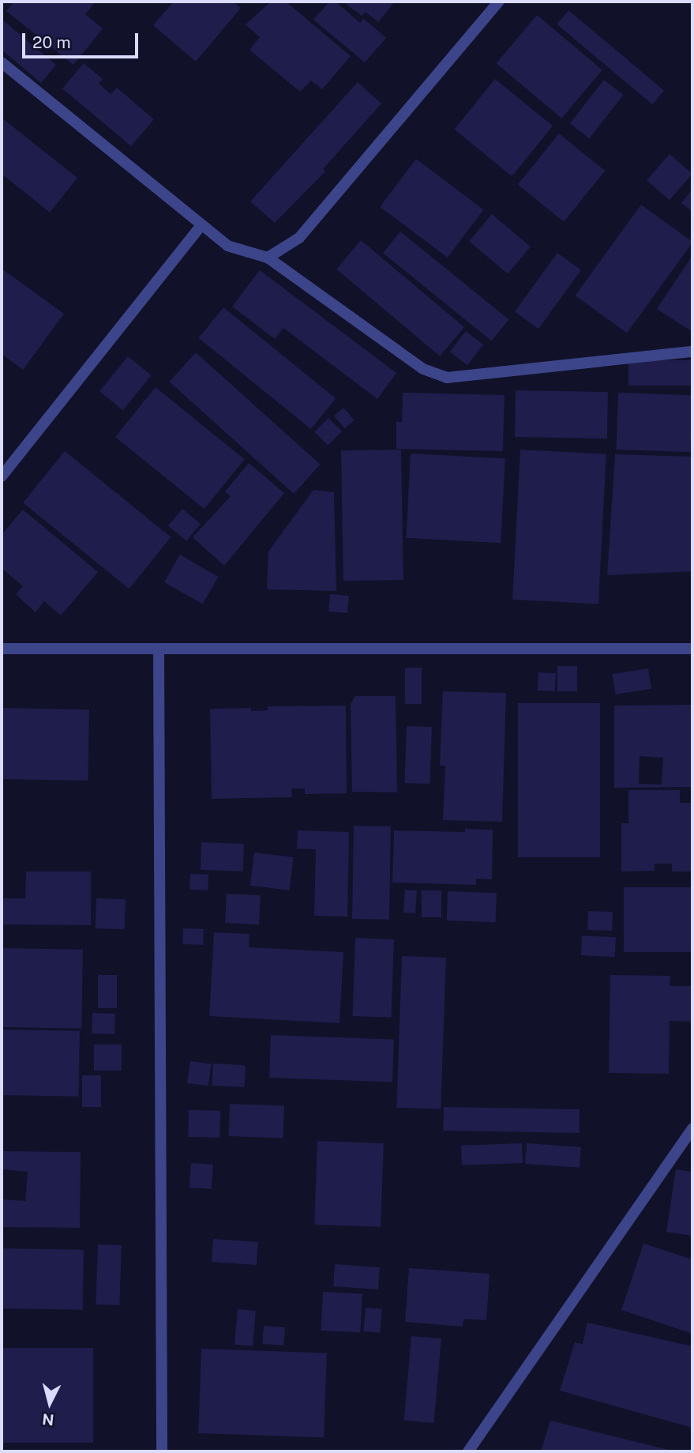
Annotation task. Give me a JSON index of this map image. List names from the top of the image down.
{
  "scale_bar": "20 m",
  "north": "bottom"
}
